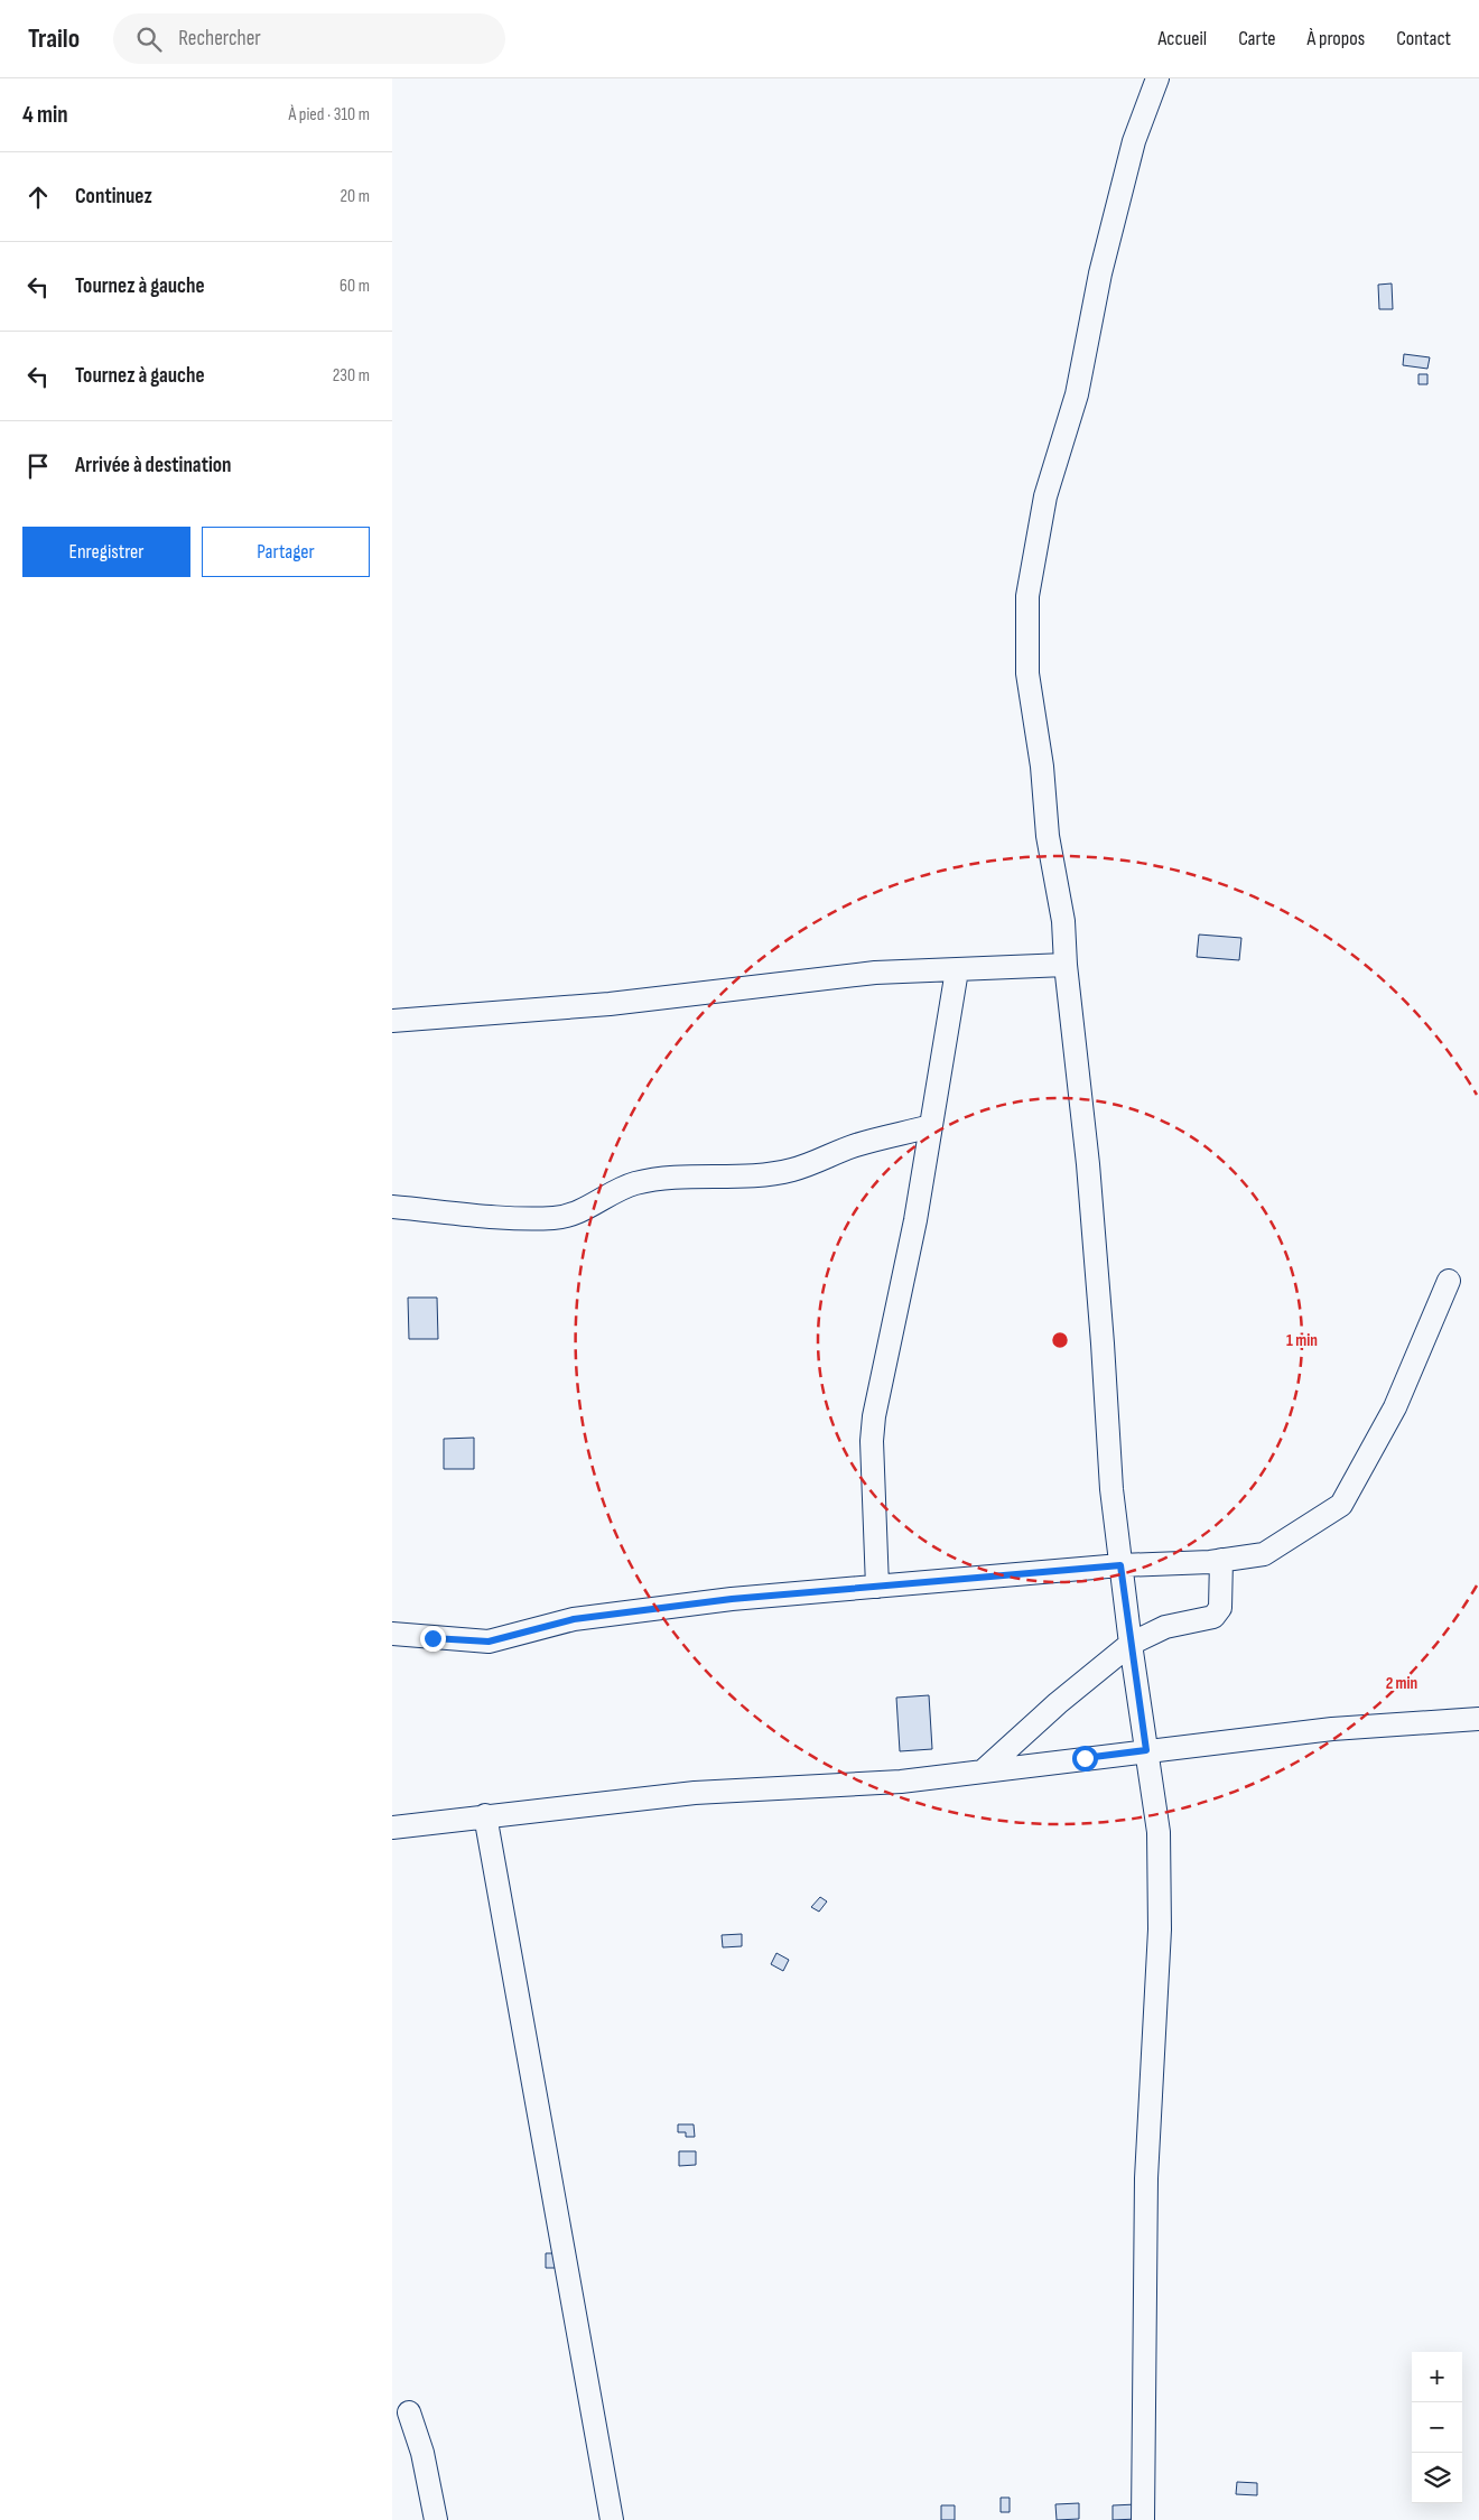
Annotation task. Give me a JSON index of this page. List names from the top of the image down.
{
  "page": {
    "header": "Trailo",
    "search": "Rechercher",
    "nav": [
      "Accueil",
      "Carte",
      "À propos",
      "Contact"
    ],
    "heading": ["4 min", "À pied · 310 m"],
    "list": [
      ["Continuez", "20 m"],
      ["Tournez à gauche", "60 m"],
      ["Tournez à gauche", "230 m"],
      "Arrivée à destination"
    ],
    "buttons": ["Enregistrer", "Partager"],
    "map_buttons": ["+", "−"]
  },
  "rings": ["1 min", "2 min"]
}
